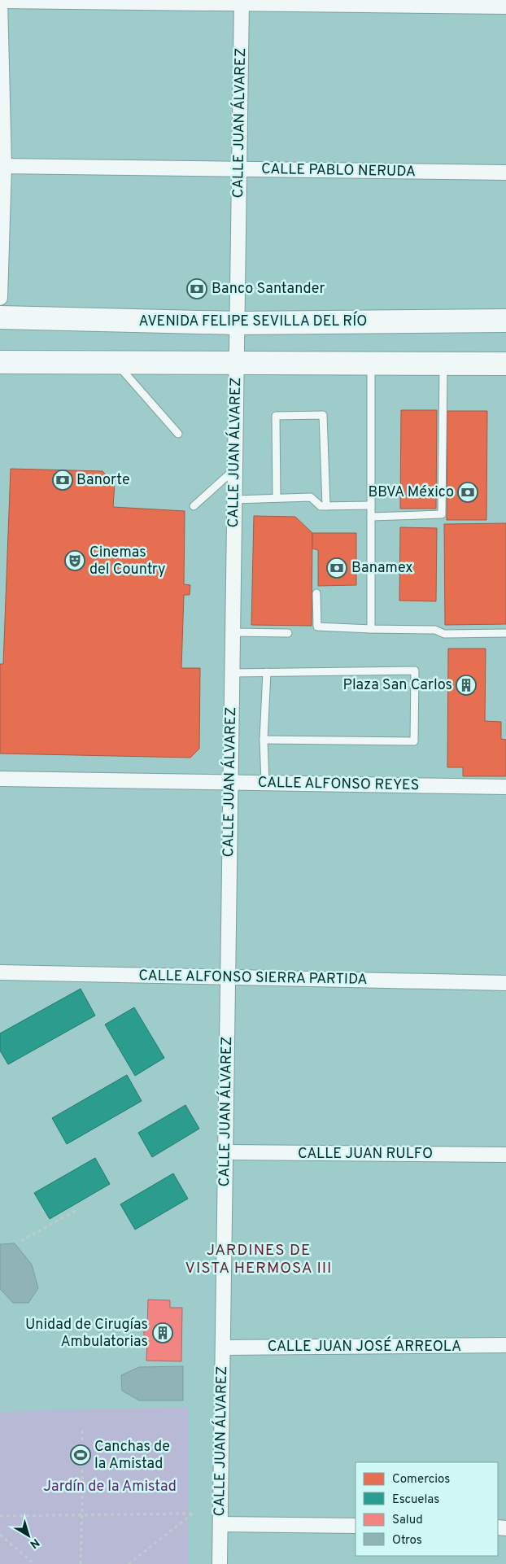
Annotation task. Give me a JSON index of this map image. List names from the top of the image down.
{
  "streets": {
    "main road": ["AVENIDA FELIPE SEVILLA DEL RÍO"],
    "street": [
      "CALLE JUAN ÁLVAREZ",
      "CALLE PABLO NERUDA",
      "CALLE ALFONSO REYES",
      "CALLE ALFONSO SIERRA PARTIDA",
      "CALLE JUAN RULFO",
      "CALLE JUAN JOSÉ ARREOLA"
    ]
  },
  "crossings": [
    ["CALLE JUAN ÁLVAREZ", "CALLE PABLO NERUDA"],
    ["CALLE JUAN ÁLVAREZ", "AVENIDA FELIPE SEVILLA DEL RÍO"],
    ["CALLE JUAN ÁLVAREZ", "CALLE ALFONSO REYES"],
    ["CALLE JUAN ÁLVAREZ", "CALLE ALFONSO SIERRA PARTIDA"],
    ["CALLE JUAN ÁLVAREZ", "CALLE JUAN RULFO"],
    ["CALLE JUAN ÁLVAREZ", "CALLE JUAN JOSÉ ARREOLA"]
  ],
  "districts": ["JARDINES DE VISTA HERMOSA III"],
  "parks": ["Jardín de la Amistad"],
  "places": {
    "bank": [
      "Banco Santander",
      "Banorte",
      "BBVA México",
      "Banamex"
    ],
    "theatre": ["Cinemas del Country"],
    "building": ["Plaza San Carlos", "Unidad de Cirugías Ambulatorias"],
    "sports": ["Canchas de la Amistad"]
  },
  "legend": [
    "Comercios",
    "Escuelas",
    "Salud",
    "Otros"
  ],
  "north": "bottom right"
}
